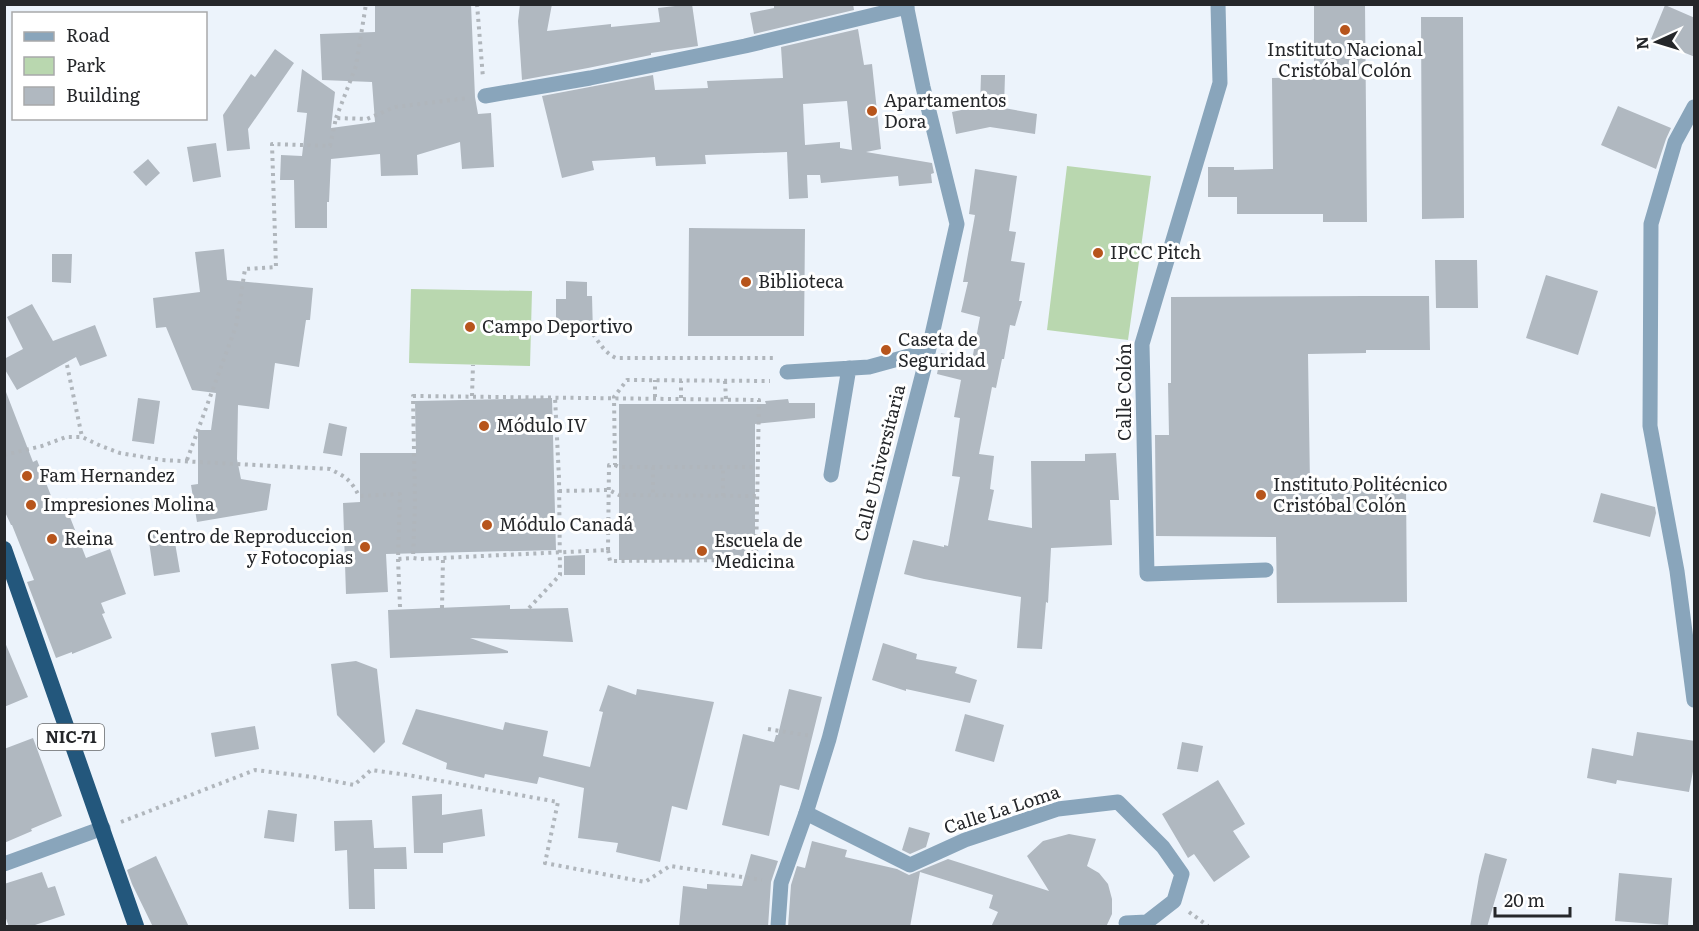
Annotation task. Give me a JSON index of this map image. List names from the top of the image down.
{
  "streets": {
    "highway": ["NIC-71"],
    "street": ["Calle Colón", "Calle Universitaria", "Calle La Loma"]
  },
  "crossings": [
    ["Calle Universitaria", "Calle La Loma"]
  ],
  "places": [
    "Instituto Nacional Cristóbal Colón",
    "Apartamentos Dora",
    "IPCC Pitch",
    "Biblioteca",
    "Campo Deportivo",
    "Caseta de Seguridad",
    "Módulo IV",
    "Fam Hernandez",
    "Instituto Politécnico Cristóbal Colón",
    "Impresiones Molina",
    "Módulo Canadá",
    "Reina",
    "Centro de Reproduccion y Fotocopias",
    "Escuela de Medicina"
  ],
  "legend": ["Road", "Park", "Building"],
  "scale_bar": "20 m",
  "north": "left"
}
